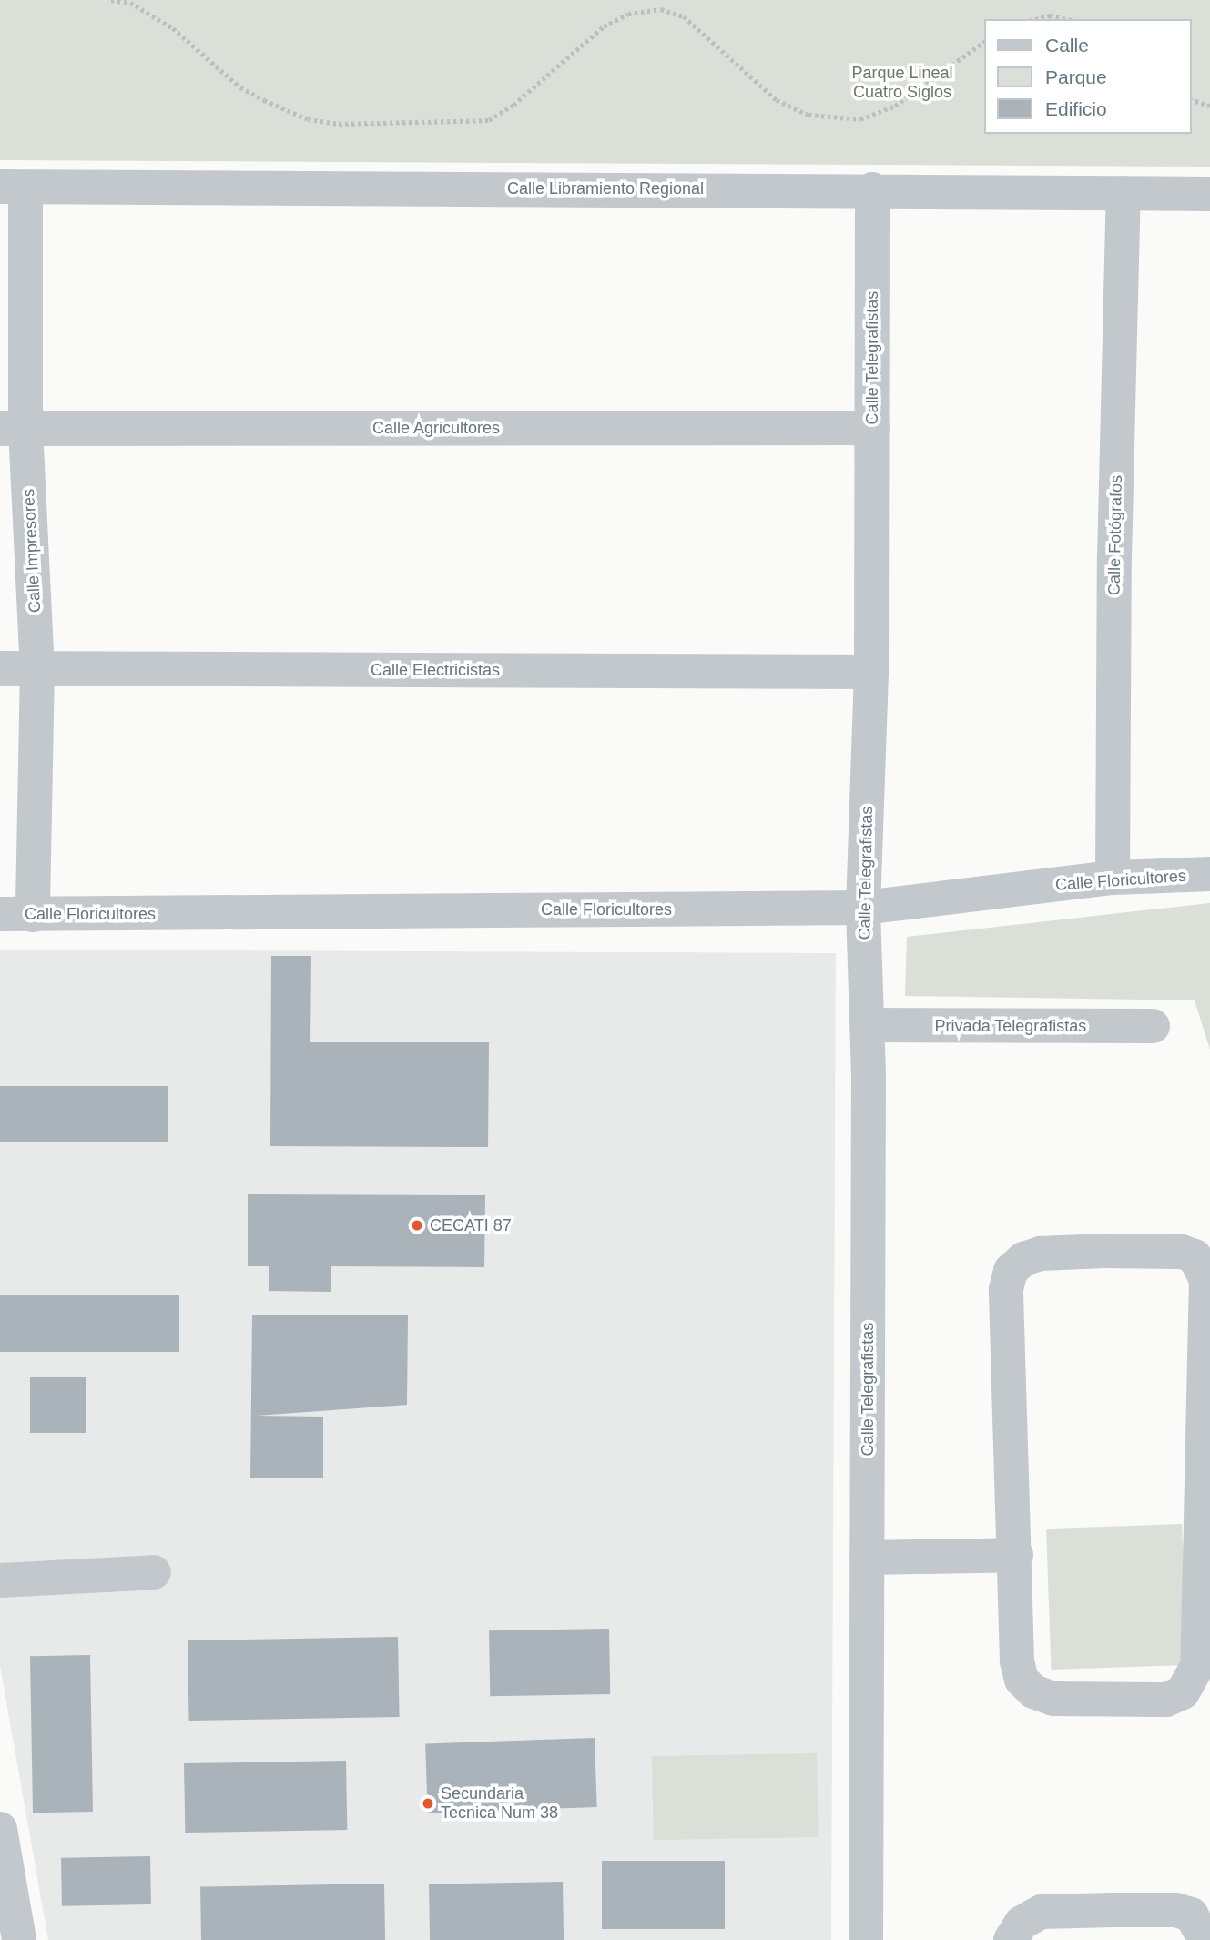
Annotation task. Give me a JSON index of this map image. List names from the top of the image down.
{
  "streets": {
    "street": [
      "Calle Libramiento Regional",
      "Calle Telegrafistas",
      "Calle Agricultores",
      "Calle Fotógrafos",
      "Calle Impresores",
      "Calle Electricistas",
      "Calle Floricultores",
      "Privada Telegrafistas"
    ]
  },
  "crossings": [
    ["Calle Libramiento Regional", "Calle Telegrafistas"],
    ["Calle Libramiento Regional", "Calle Fotógrafos"],
    ["Calle Libramiento Regional", "Calle Impresores"],
    ["Calle Telegrafistas", "Calle Agricultores"],
    ["Calle Telegrafistas", "Calle Electricistas"],
    ["Calle Telegrafistas", "Calle Floricultores"],
    ["Calle Telegrafistas", "Privada Telegrafistas"],
    ["Calle Agricultores", "Calle Impresores"],
    ["Calle Fotógrafos", "Calle Floricultores"],
    ["Calle Impresores", "Calle Electricistas"],
    ["Calle Impresores", "Calle Floricultores"]
  ],
  "parks": ["Parque Lineal Cuatro Siglos"],
  "places": ["CECATI 87", "Secundaria Tecnica Num 38"],
  "legend": ["Calle", "Parque", "Edificio"]
}
